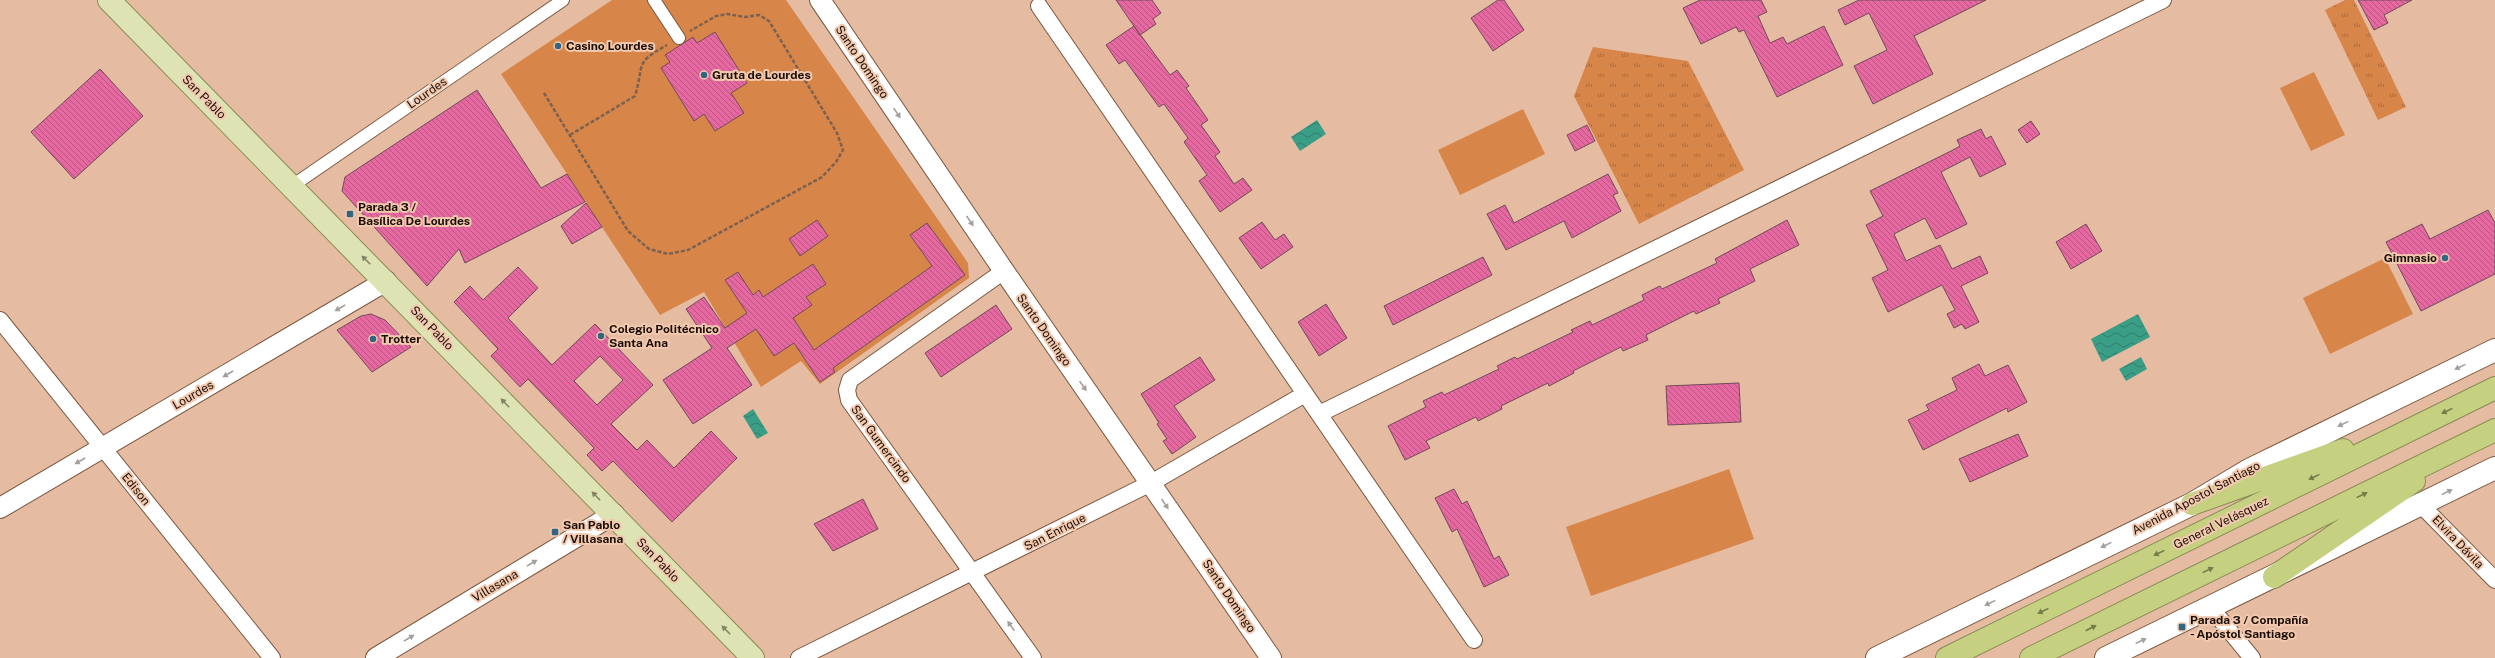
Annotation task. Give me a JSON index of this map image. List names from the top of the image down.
{
  "streets": {
    "highway": ["General Velásquez"],
    "main road": ["San Pablo", "Avenida Apostol Santiago"],
    "street": [
      "Santo Domingo",
      "Lourdes",
      "San Gumercindo",
      "Edison",
      "San Enrique",
      "Elvira Dávila",
      "Villasana"
    ]
  },
  "crossings": [
    ["Santo Domingo", "San Gumercindo"],
    ["Santo Domingo", "San Enrique"],
    ["Lourdes", "San Pablo"],
    ["Lourdes", "Edison"],
    ["San Pablo", "Villasana"],
    ["San Gumercindo", "San Enrique"]
  ],
  "one_way": ["Lourdes", "San Pablo", "Villasana"],
  "places": {
    "other": [
      "Casino Lourdes",
      "Gruta de Lourdes",
      "Gimnasio",
      "Colegio Politécnico Santa Ana",
      "Trotter"
    ],
    "transit": ["Parada 3 / Basílica De Lourdes", "San Pablo / Villasana", "Parada 3 / Compañía - Apóstol Santiago"]
  }
}
